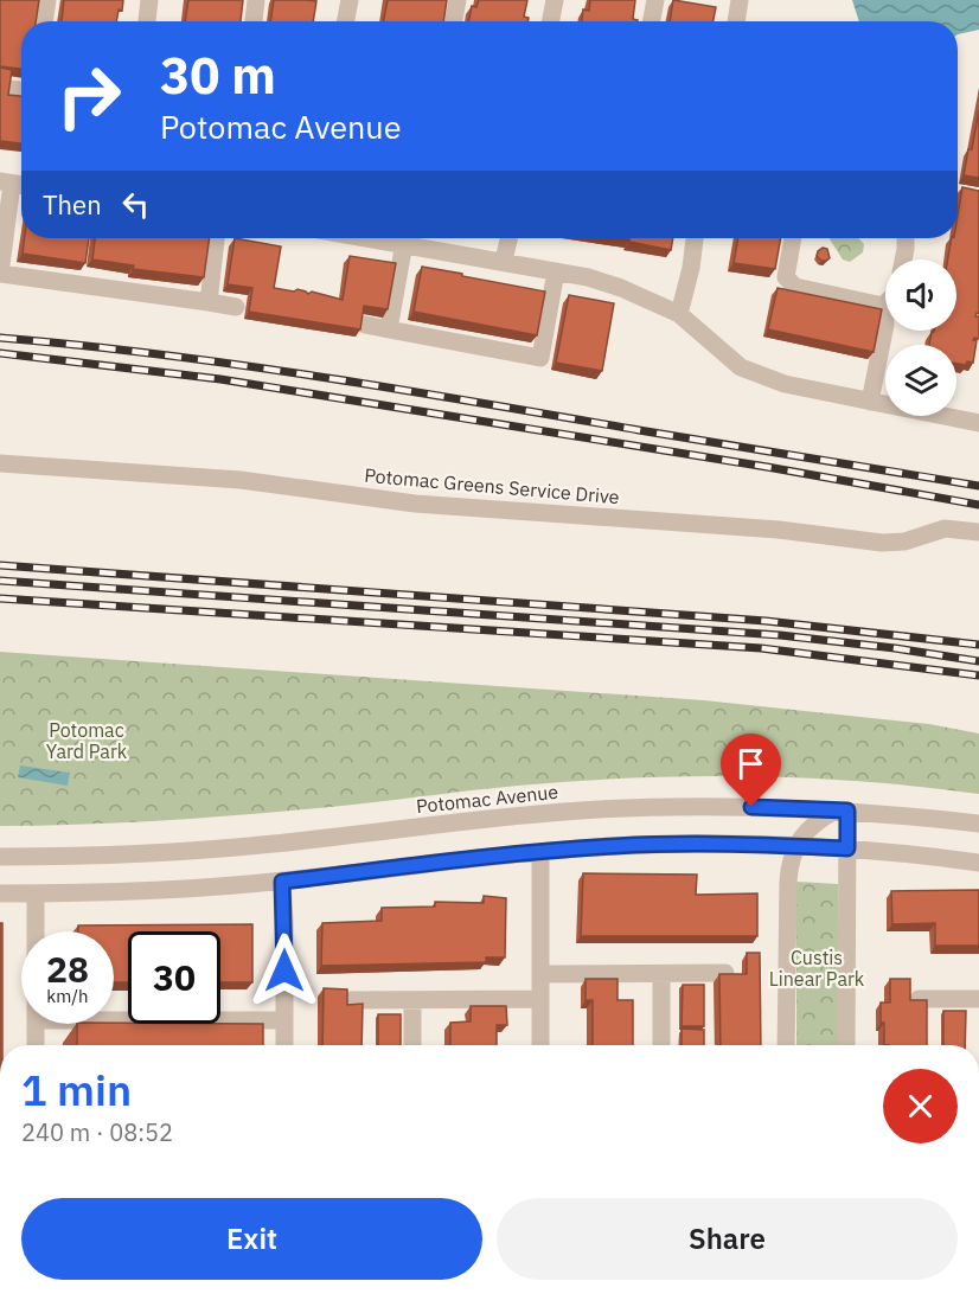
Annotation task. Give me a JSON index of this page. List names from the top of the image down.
{
  "streets": {
    "street": ["Potomac Greens Service Drive", "Potomac Avenue"]
  },
  "parks": ["Potomac Yard Park", "Custis Linear Park"],
  "page": {
    "turn": ["30 m", "Potomac Avenue"],
    "then": "Then",
    "speed": "28 km/h",
    "limit": "30",
    "heading": ["1 min", "240 m · 08:52"],
    "buttons": ["Exit", "Share"]
  }
}
